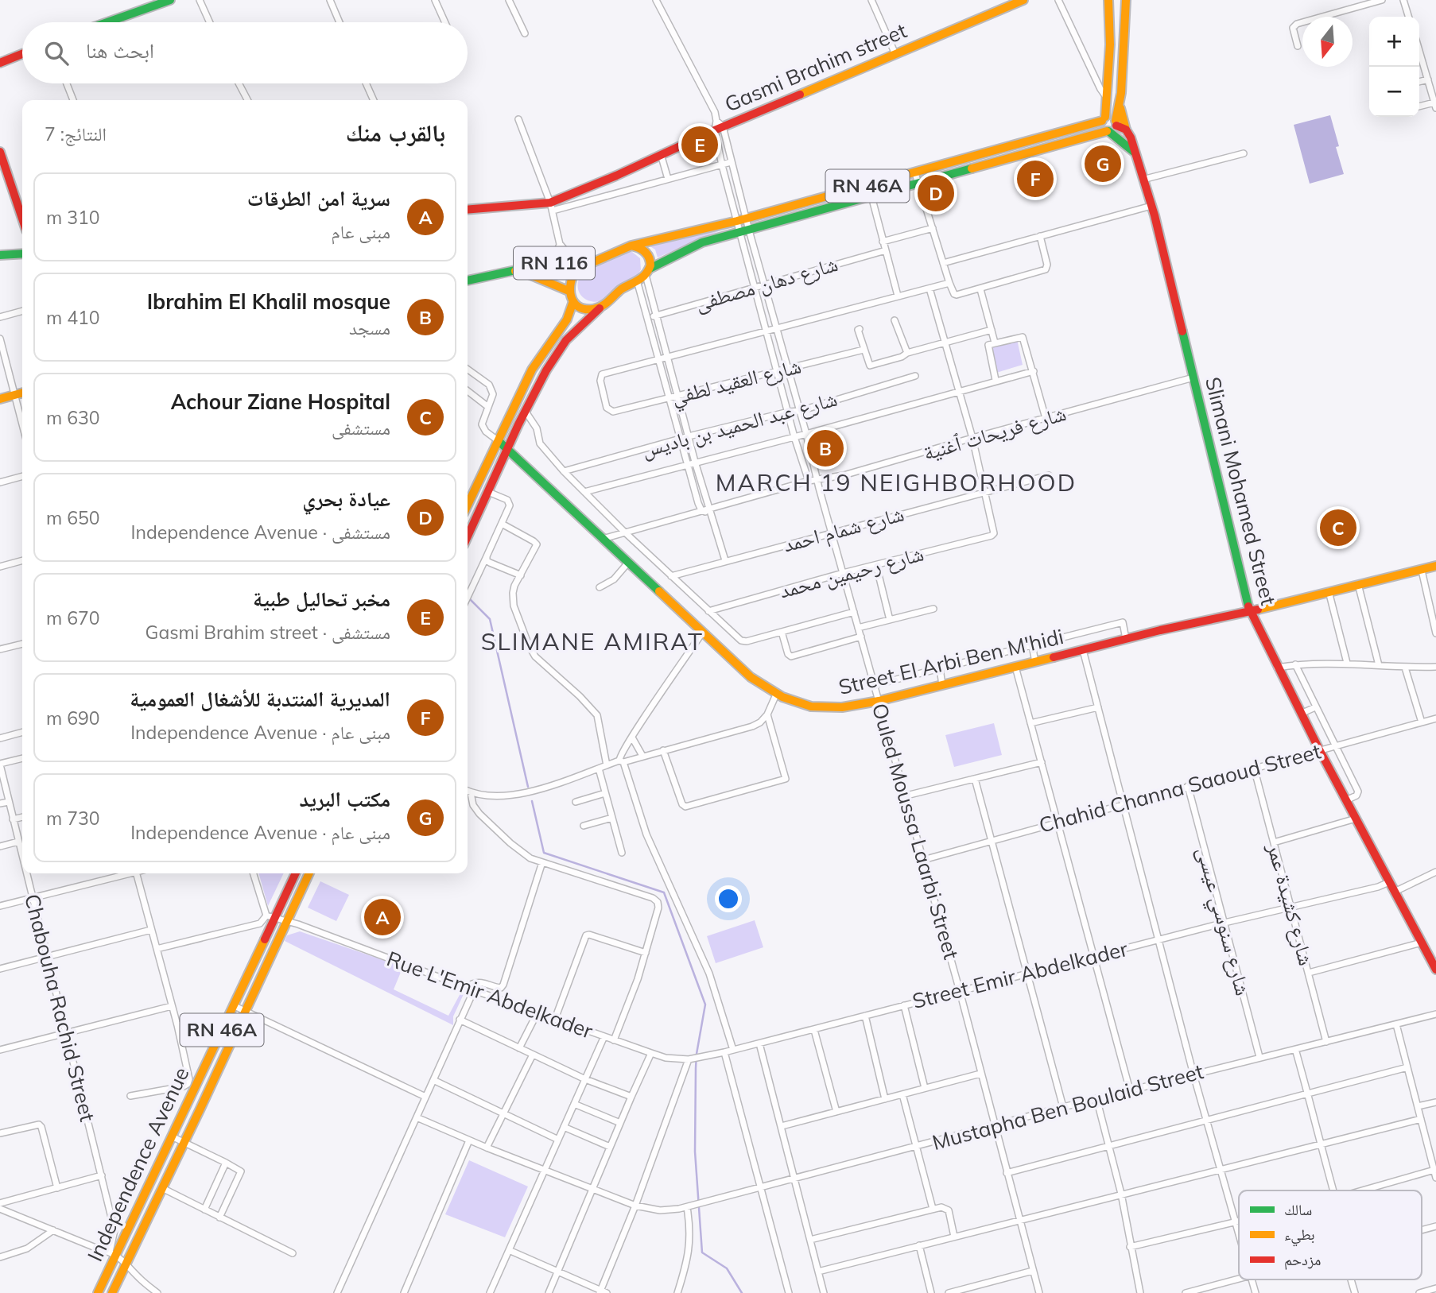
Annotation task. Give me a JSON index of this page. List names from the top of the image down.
{
  "streets": {
    "main road": [
      "Gasmi Brahim street",
      "RN 46A",
      "RN 116",
      "Slimani Mohamed Street",
      "Street El Arbi Ben M'hidi",
      "Independence Avenue"
    ],
    "street": [
      "شارع دهان مصطفى",
      "شارع العقيد لطفي",
      "شارع عبد الحميد بن باديس",
      "شارع فريحات ٱغنية",
      "شارع شمام احمد",
      "شارع رحيمين محمد",
      "Chahid Channa Saaoud Street",
      "Ouled Moussa Laarbi Street",
      "شارع كشيدة عمر",
      "شارع سنوسي عيسى",
      "Street Emir Abdelkader",
      "Rue L'Emir Abdelkader",
      "Chabouha Rachid Street",
      "Mustapha Ben Boulaid Street"
    ]
  },
  "crossings": [
    ["Gasmi Brahim street", "Ouled Moussa Laarbi Street"],
    ["RN 46A", "Ouled Moussa Laarbi Street"],
    ["شارع دهان مصطفى", "Ouled Moussa Laarbi Street"],
    ["شارع العقيد لطفي", "Ouled Moussa Laarbi Street"],
    ["شارع عبد الحميد بن باديس", "Ouled Moussa Laarbi Street"],
    ["شارع فريحات ٱغنية", "Slimani Mohamed Street"],
    ["شارع فريحات ٱغنية", "Street El Arbi Ben M'hidi"],
    ["شارع فريحات ٱغنية", "Ouled Moussa Laarbi Street"],
    ["Slimani Mohamed Street", "Street El Arbi Ben M'hidi"],
    ["Slimani Mohamed Street", "Chahid Channa Saaoud Street"],
    ["Slimani Mohamed Street", "Street Emir Abdelkader"],
    ["شارع شمام احمد", "شارع رحيمين محمد"],
    ["شارع شمام احمد", "Ouled Moussa Laarbi Street"],
    ["شارع رحيمين محمد", "Ouled Moussa Laarbi Street"],
    ["Street El Arbi Ben M'hidi", "Ouled Moussa Laarbi Street"],
    ["Chahid Channa Saaoud Street", "Ouled Moussa Laarbi Street"],
    ["Chahid Channa Saaoud Street", "شارع كشيدة عمر"],
    ["Chahid Channa Saaoud Street", "شارع سنوسي عيسى"],
    ["Ouled Moussa Laarbi Street", "Street Emir Abdelkader"],
    ["Ouled Moussa Laarbi Street", "Mustapha Ben Boulaid Street"],
    ["شارع كشيدة عمر", "Street Emir Abdelkader"],
    ["شارع كشيدة عمر", "Mustapha Ben Boulaid Street"],
    ["شارع سنوسي عيسى", "Street Emir Abdelkader"],
    ["شارع سنوسي عيسى", "Mustapha Ben Boulaid Street"],
    ["Street Emir Abdelkader", "Rue L'Emir Abdelkader"],
    ["Rue L'Emir Abdelkader", "Independence Avenue"],
    ["Chabouha Rachid Street", "Independence Avenue"]
  ],
  "districts": ["MARCH 19 NEIGHBORHOOD", "SLIMANE AMIRAT"],
  "legend": ["سالك", "بطيء", "مزدحم"],
  "north": "bottom",
  "page": {
    "map_buttons": ["+", "−"],
    "search": "ابحث هنا",
    "heading": ["بالقرب منك", "النتائج: 7"],
    "pins": [
      "E",
      "G",
      "F",
      "D",
      "B",
      "C",
      "A"
    ],
    "list": [
      {
        "mark": "A",
        "name": "سرية امن الطرقات",
        "note": "مبنى عام",
        "value": "310 m"
      },
      {
        "mark": "B",
        "name": "Ibrahim El Khalil mosque",
        "note": "مسجد",
        "value": "410 m"
      },
      {
        "mark": "C",
        "name": "Achour Ziane Hospital",
        "note": "مستشفى",
        "value": "630 m"
      },
      {
        "mark": "D",
        "name": "عيادة بحري",
        "note": "مستشفى · Independence Avenue",
        "value": "650 m"
      },
      {
        "mark": "E",
        "name": "مخبر تحاليل طبية",
        "note": "مستشفى · Gasmi Brahim street",
        "value": "670 m"
      },
      {
        "mark": "F",
        "name": "المديرية المنتدبة للأشغال العمومية",
        "note": "مبنى عام · Independence Avenue",
        "value": "690 m"
      },
      {
        "mark": "G",
        "name": "مكتب البريد",
        "note": "مبنى عام · Independence Avenue",
        "value": "730 m"
      }
    ]
  }
}
